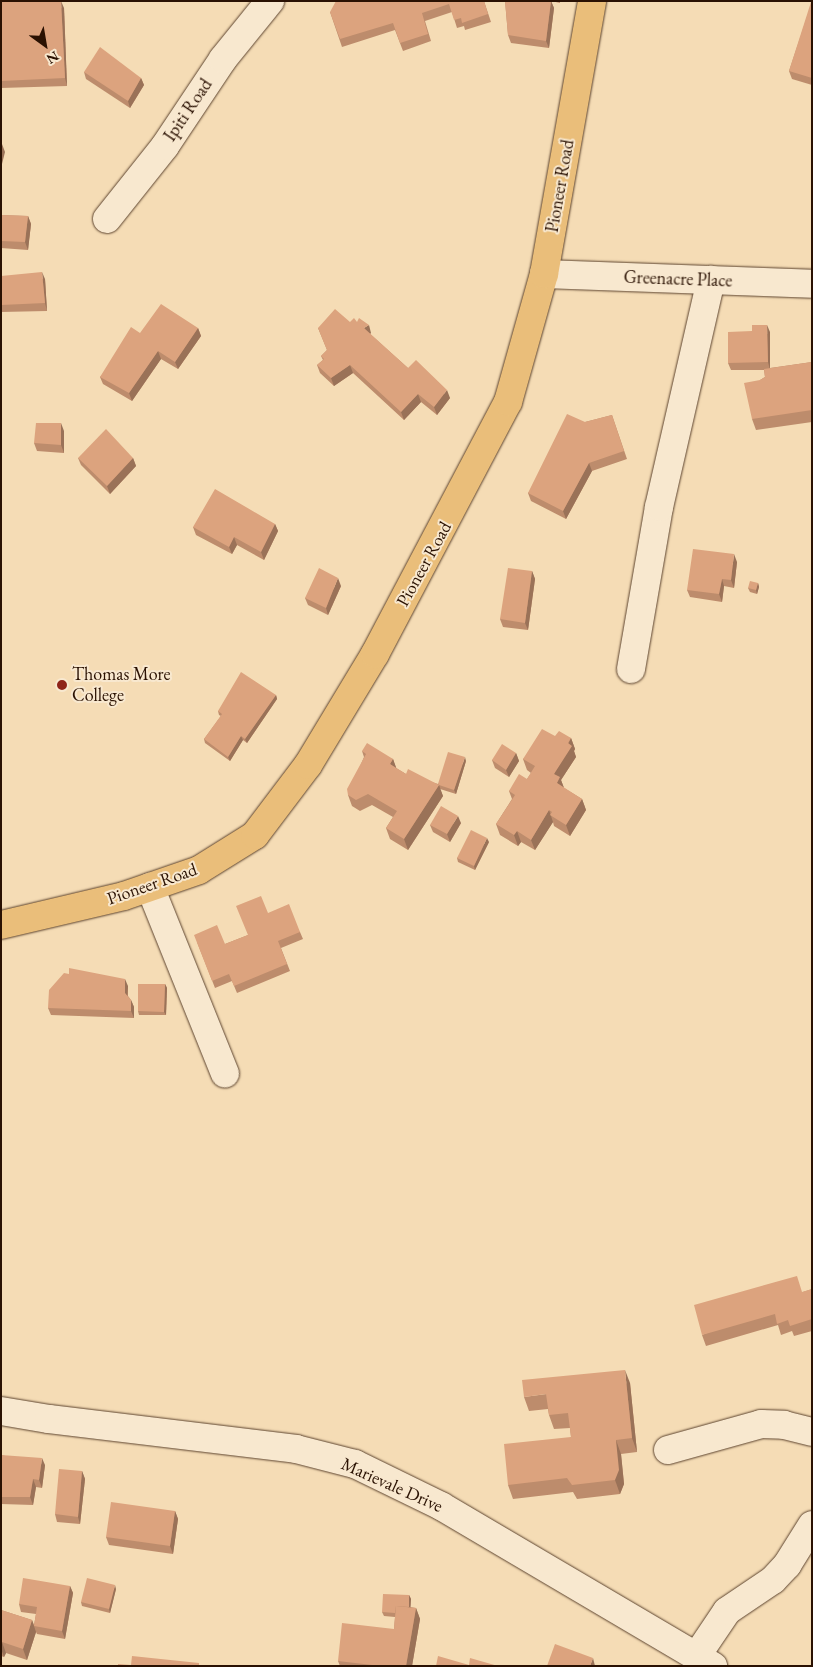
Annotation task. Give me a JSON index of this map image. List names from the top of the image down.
{
  "streets": {
    "main road": ["Pioneer Road"],
    "street": ["Ipiti Road", "Greenacre Place", "Marievale Drive"]
  },
  "crossings": [
    ["Pioneer Road", "Greenacre Place"]
  ],
  "places": ["Thomas More College"],
  "north": "bottom right"
}
